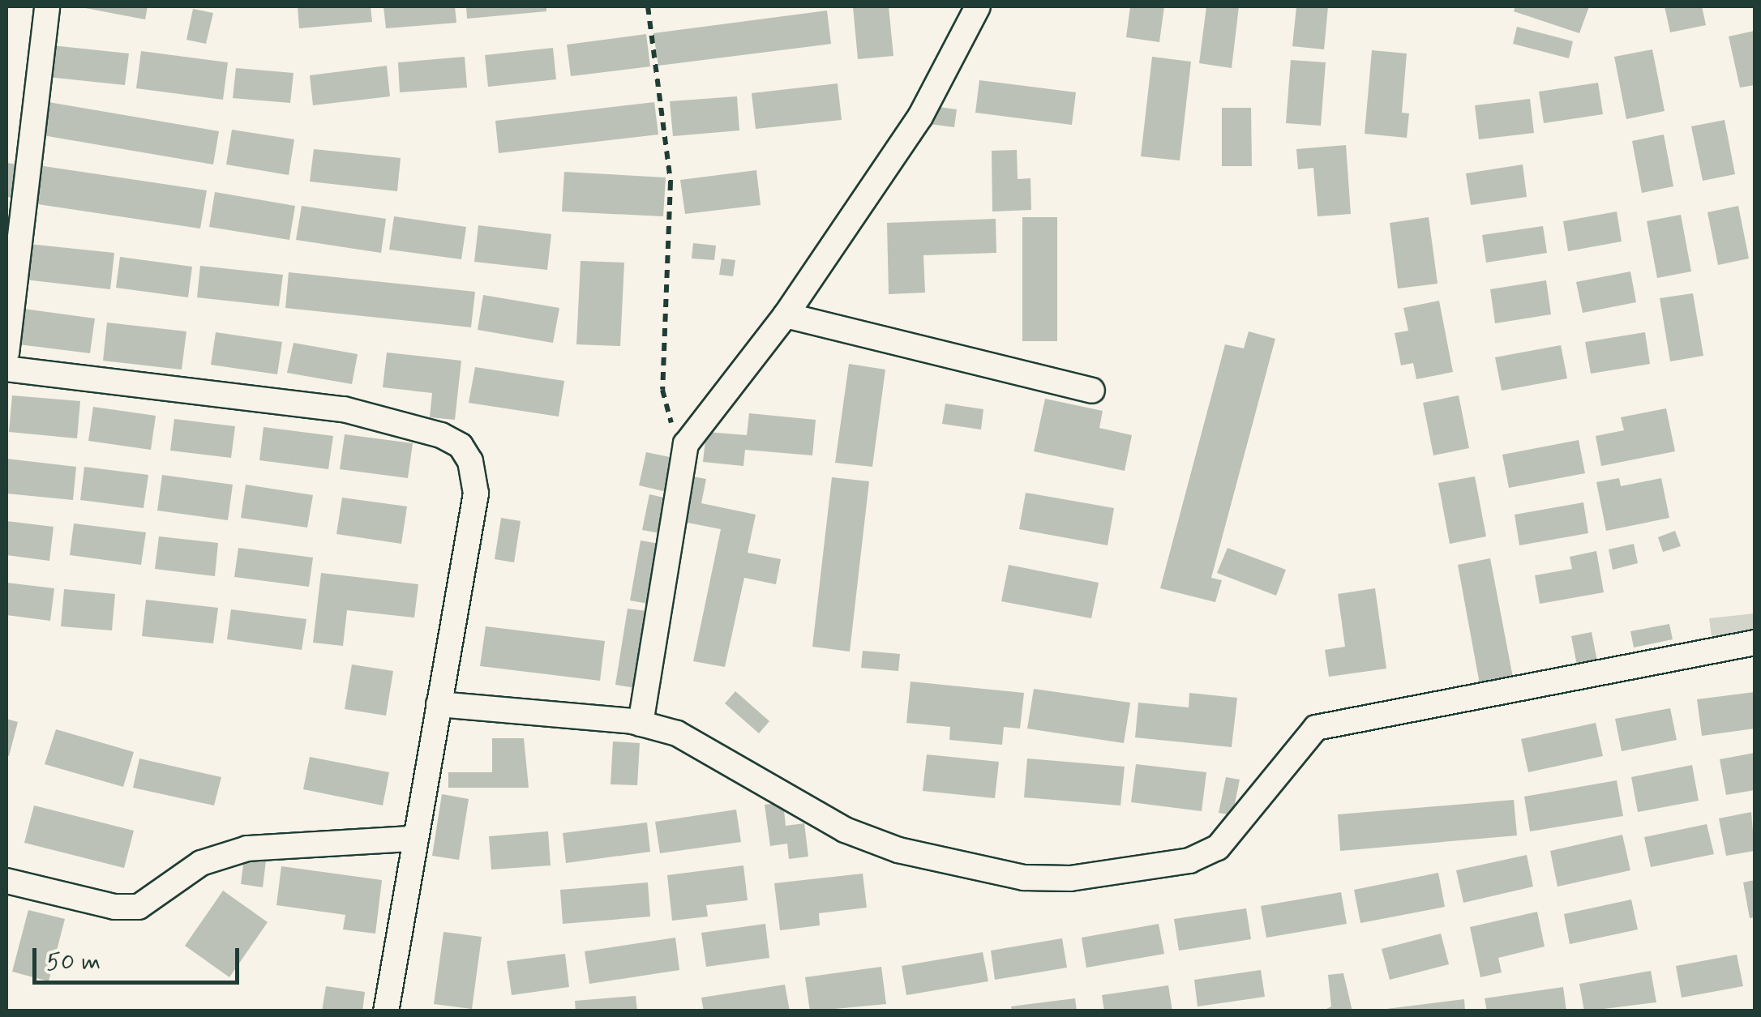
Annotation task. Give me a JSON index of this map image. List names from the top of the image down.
{
  "scale_bar": "50 m"
}
